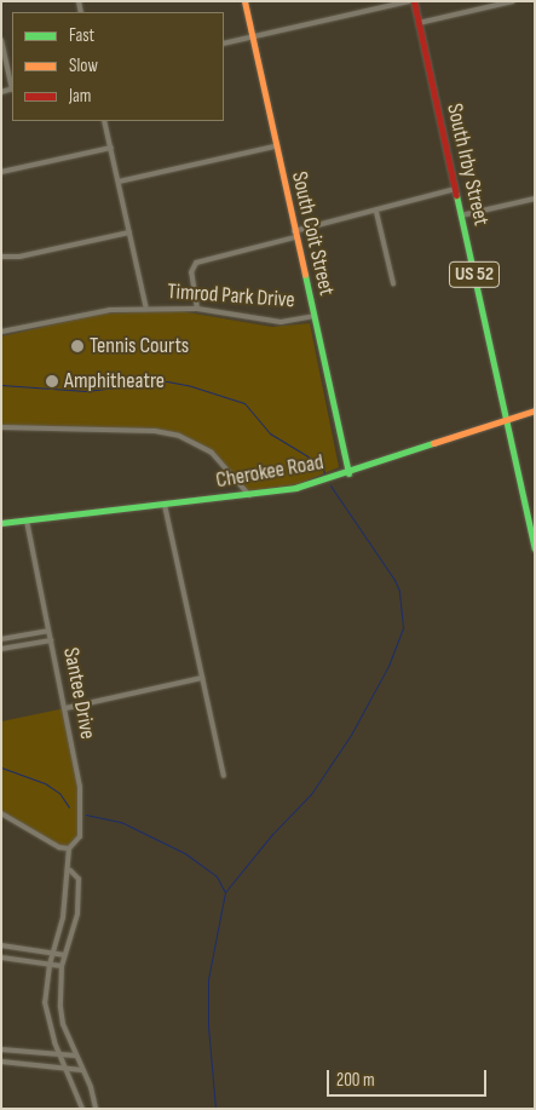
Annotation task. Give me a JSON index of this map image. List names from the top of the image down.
{
  "streets": {
    "street": [
      "South Irby Street",
      "South Coit Street",
      "US 52",
      "Timrod Park Drive",
      "Cherokee Road",
      "Santee Drive"
    ]
  },
  "crossings": [
    ["South Irby Street", "Cherokee Road"],
    ["South Coit Street", "Timrod Park Drive"],
    ["South Coit Street", "Cherokee Road"],
    ["Cherokee Road", "Santee Drive"]
  ],
  "places": ["Tennis Courts", "Amphitheatre"],
  "legend": ["Fast", "Slow", "Jam"],
  "scale_bar": "200 m"
}
